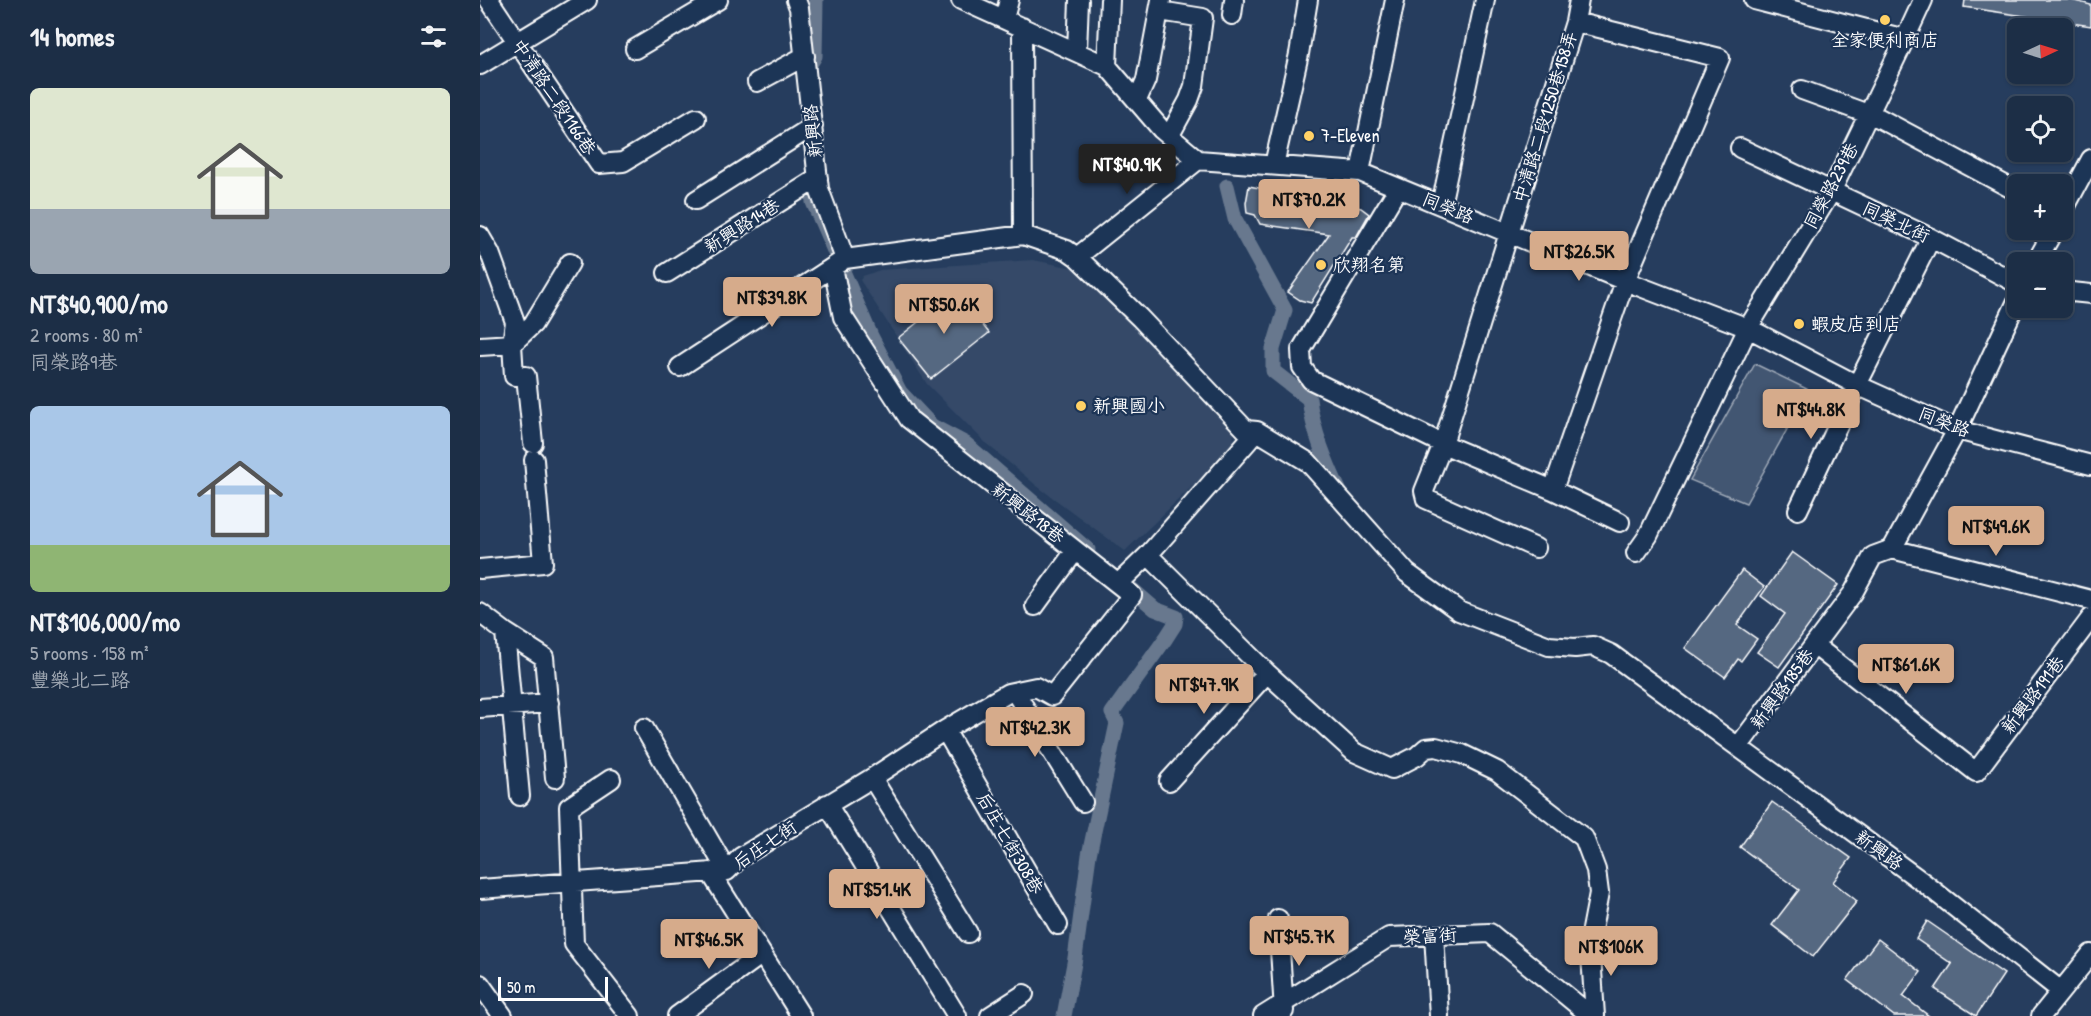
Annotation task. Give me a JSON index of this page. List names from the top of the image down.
{
  "streets": {
    "street": [
      "中清路二段1166巷",
      "中清路二段1250巷158弄",
      "新興路",
      "同榮路239巷",
      "同榮路",
      "同榮北街",
      "新興路14巷",
      "新興路18巷",
      "新興路185巷",
      "新興路191巷",
      "后庄七街308巷",
      "后庄七街",
      "榮富街"
    ]
  },
  "crossings": [
    ["中清路二段1250巷158弄", "同榮路"],
    ["新興路", "新興路14巷"],
    ["新興路", "新興路18巷"],
    ["新興路", "新興路185巷"],
    ["同榮路239巷", "同榮路"],
    ["同榮路239巷", "同榮北街"],
    ["新興路185巷", "新興路191巷"],
    ["后庄七街308巷", "后庄七街"]
  ],
  "places": [
    "全家便利商店",
    "7-Eleven",
    "欣翔名第",
    "蝦皮店到店",
    "新興國小"
  ],
  "scale_bar": "50 m",
  "north": "right",
  "page": {
    "heading": "14 homes",
    "map_buttons": ["+", "−"],
    "list": [
      {
        "name": "NT$40,900/mo",
        "note": "2 rooms · 80 m² · 同榮路9巷"
      },
      {
        "name": "NT$106,000/mo",
        "note": "5 rooms · 158 m² · 豐樂北二路"
      }
    ],
    "price": [
      "NT$40.9K",
      "NT$70.2K",
      "NT$26.5K",
      "NT$39.8K",
      "NT$50.6K",
      "NT$44.8K",
      "NT$49.6K",
      "NT$61.6K",
      "NT$47.9K",
      "NT$42.3K",
      "NT$51.4K",
      "NT$45.7K",
      "NT$46.5K",
      "NT$106K"
    ],
    "scale": "50 m"
  }
}
